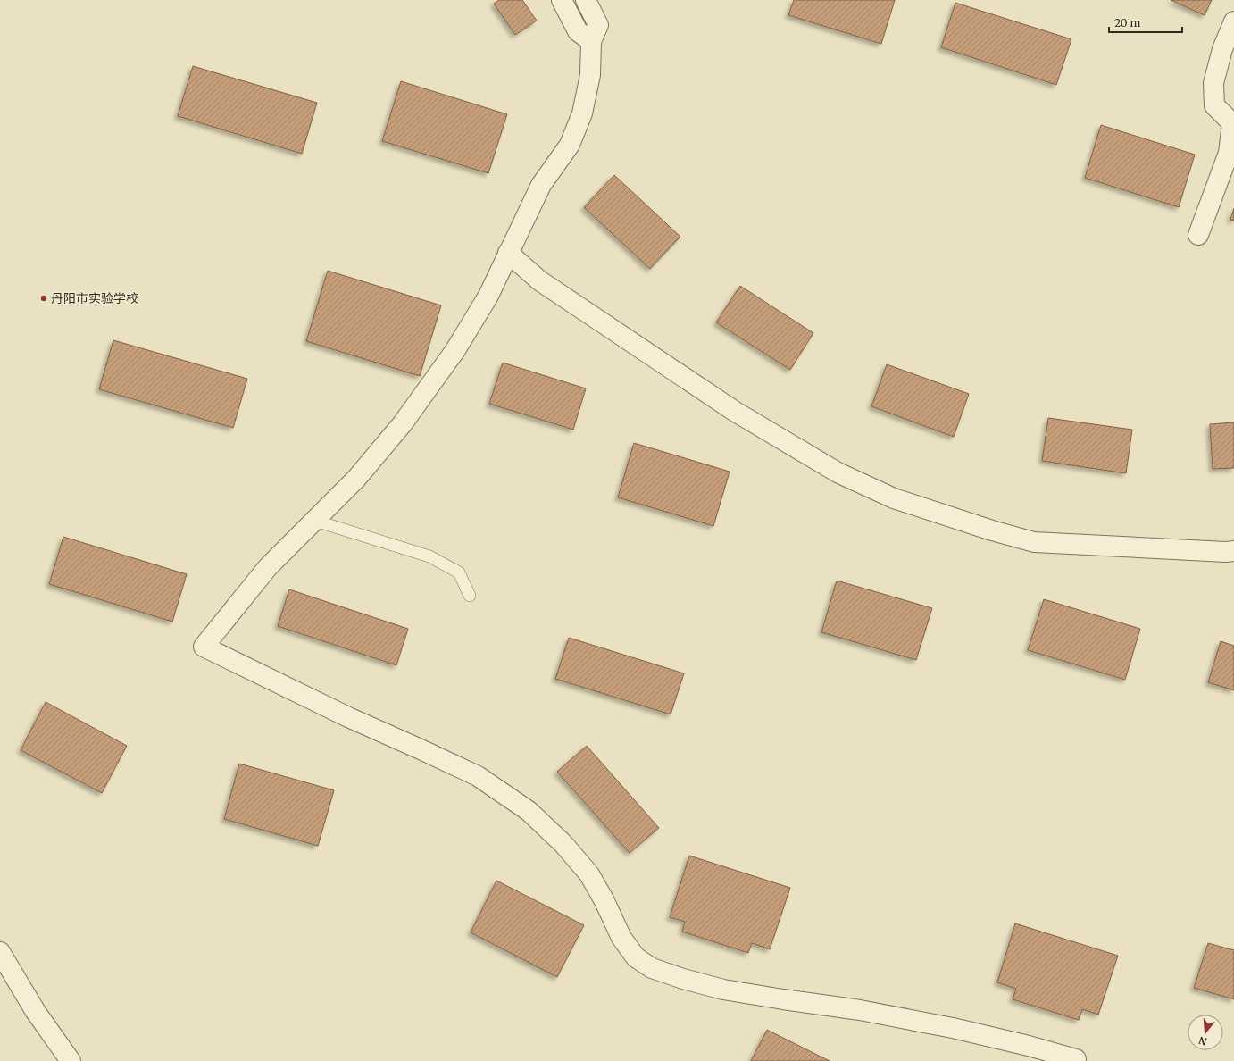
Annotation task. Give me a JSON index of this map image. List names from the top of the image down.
{
  "places": ["丹阳市实验学校"],
  "scale_bar": "20 m",
  "north": "bottom"
}
